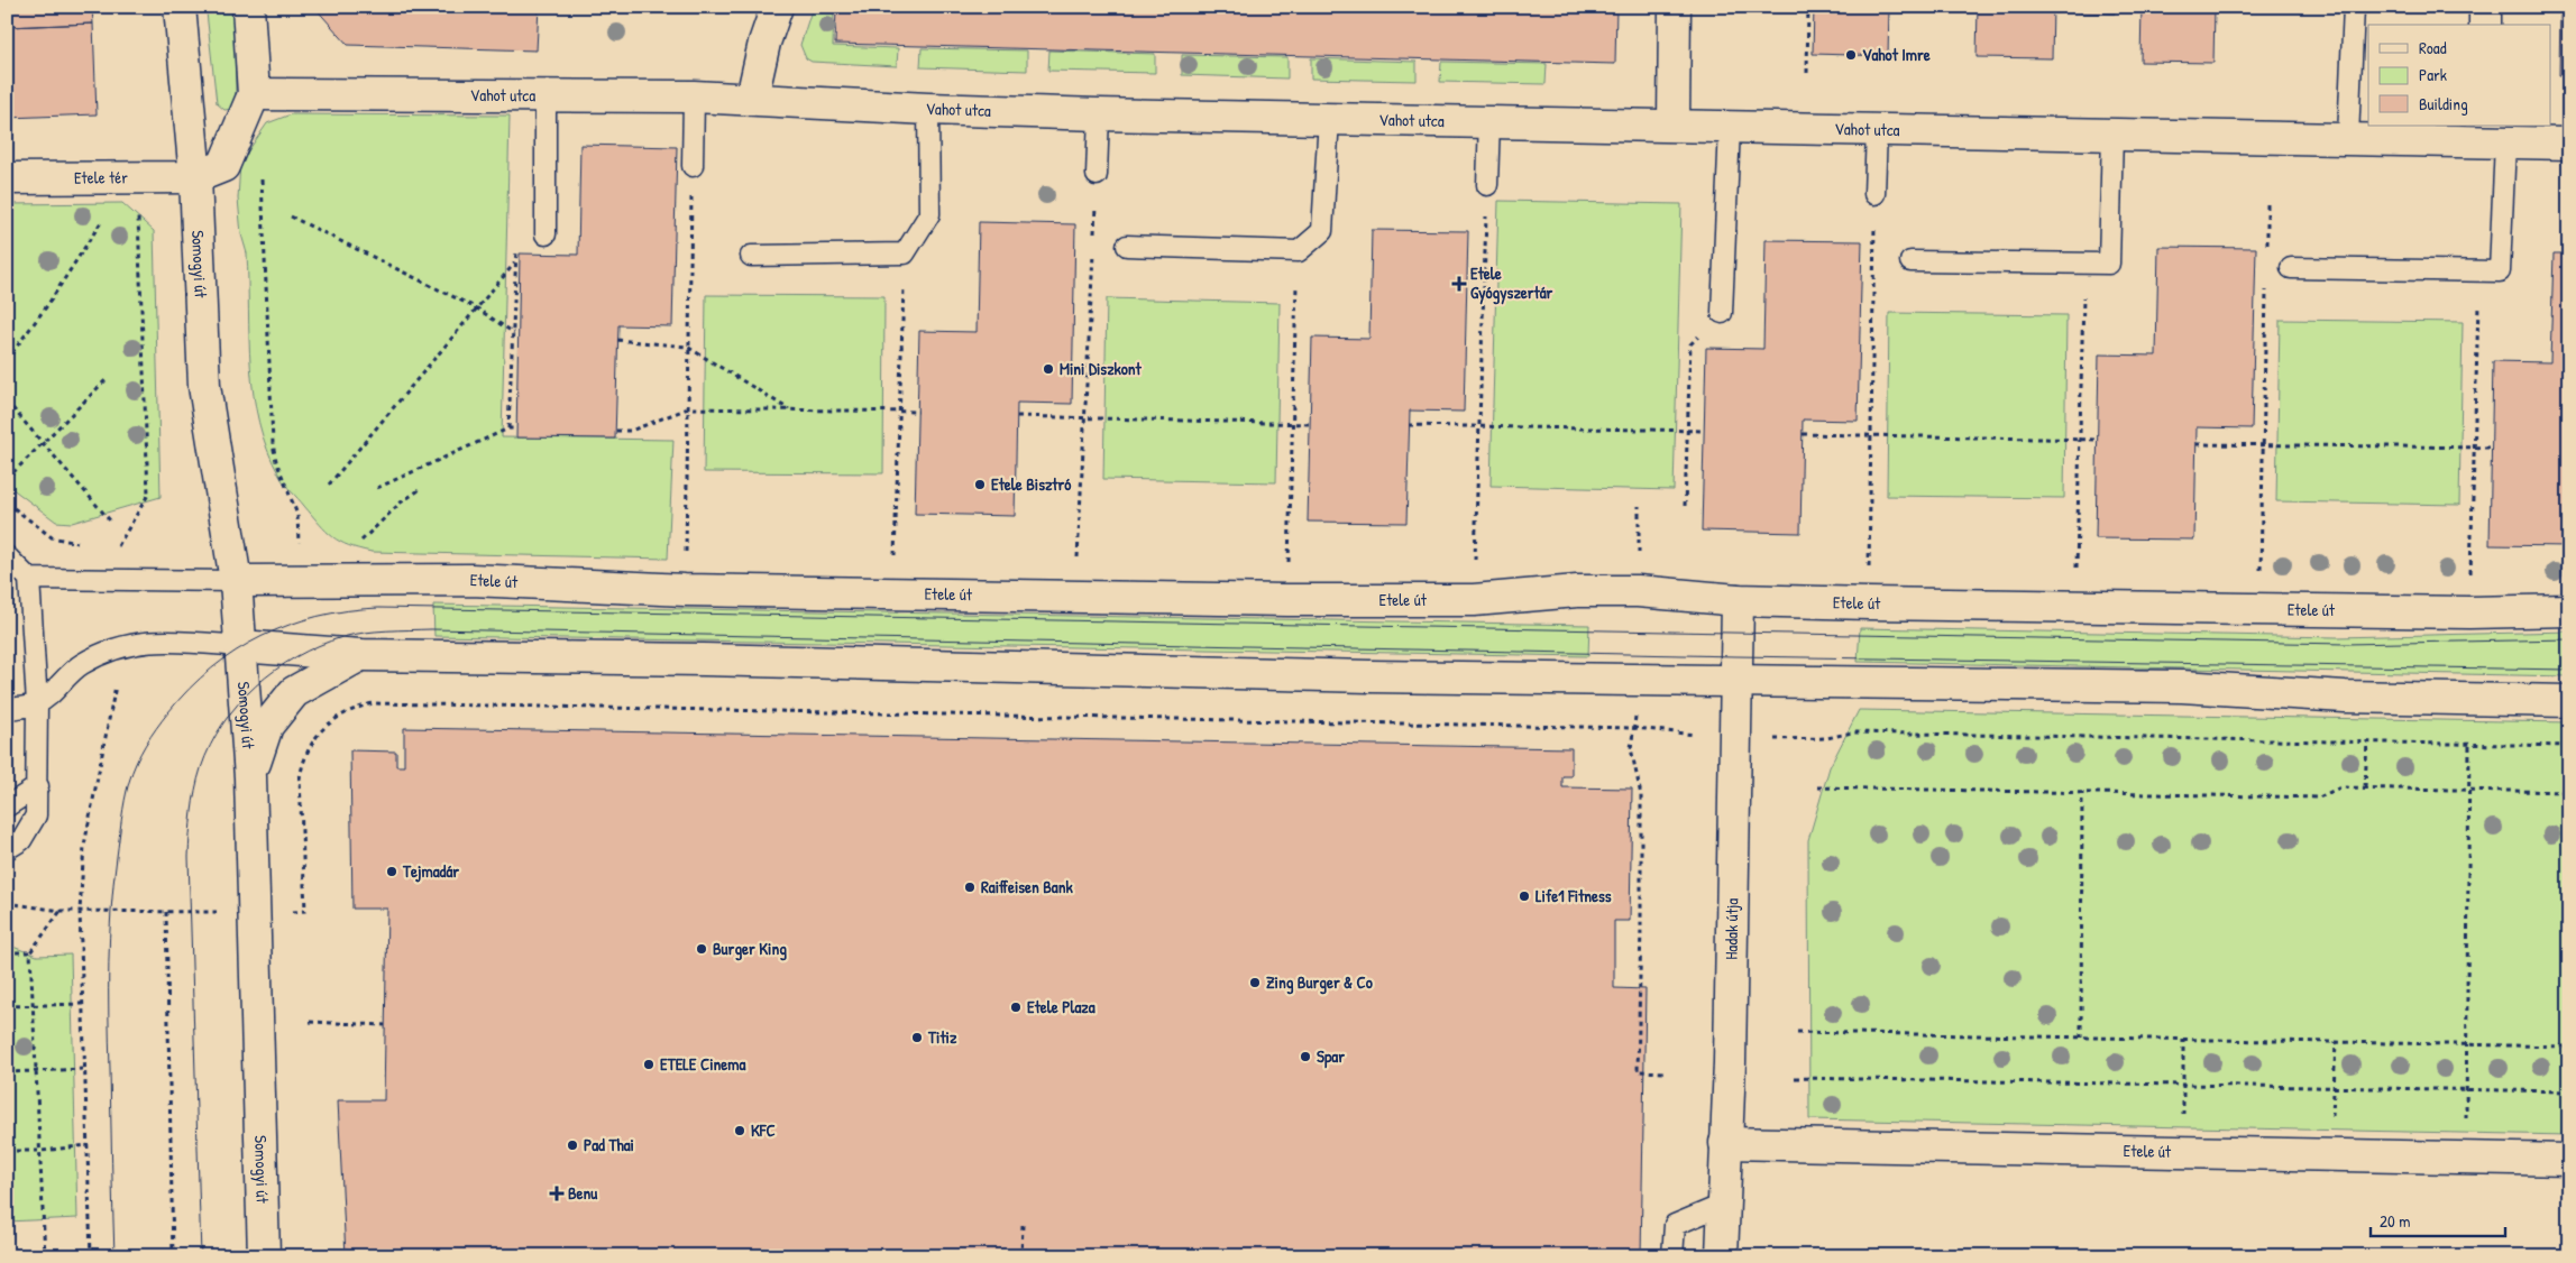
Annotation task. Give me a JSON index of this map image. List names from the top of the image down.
{
  "streets": {
    "main road": [
      "Vahot utca",
      "Etele tér",
      "Somogyi út",
      "Etele út",
      "Hadak útja"
    ]
  },
  "crossings": [
    ["Etele tér", "Somogyi út"],
    ["Somogyi út", "Etele út"],
    ["Etele út", "Hadak útja"]
  ],
  "places": {
    "other": [
      "Vahot Imre",
      "Mini Diszkont",
      "Etele Bisztró",
      "Tejmadár",
      "Raiffeisen Bank",
      "Life1 Fitness",
      "Burger King",
      "Zing Burger & Co",
      "Etele Plaza",
      "Titiz",
      "Spar",
      "ETELE Cinema",
      "KFC",
      "Pad Thai"
    ],
    "health": ["Etele Gyógyszertár", "Benu"]
  },
  "legend": ["Road", "Park", "Building"],
  "scale_bar": "20 m"
}
